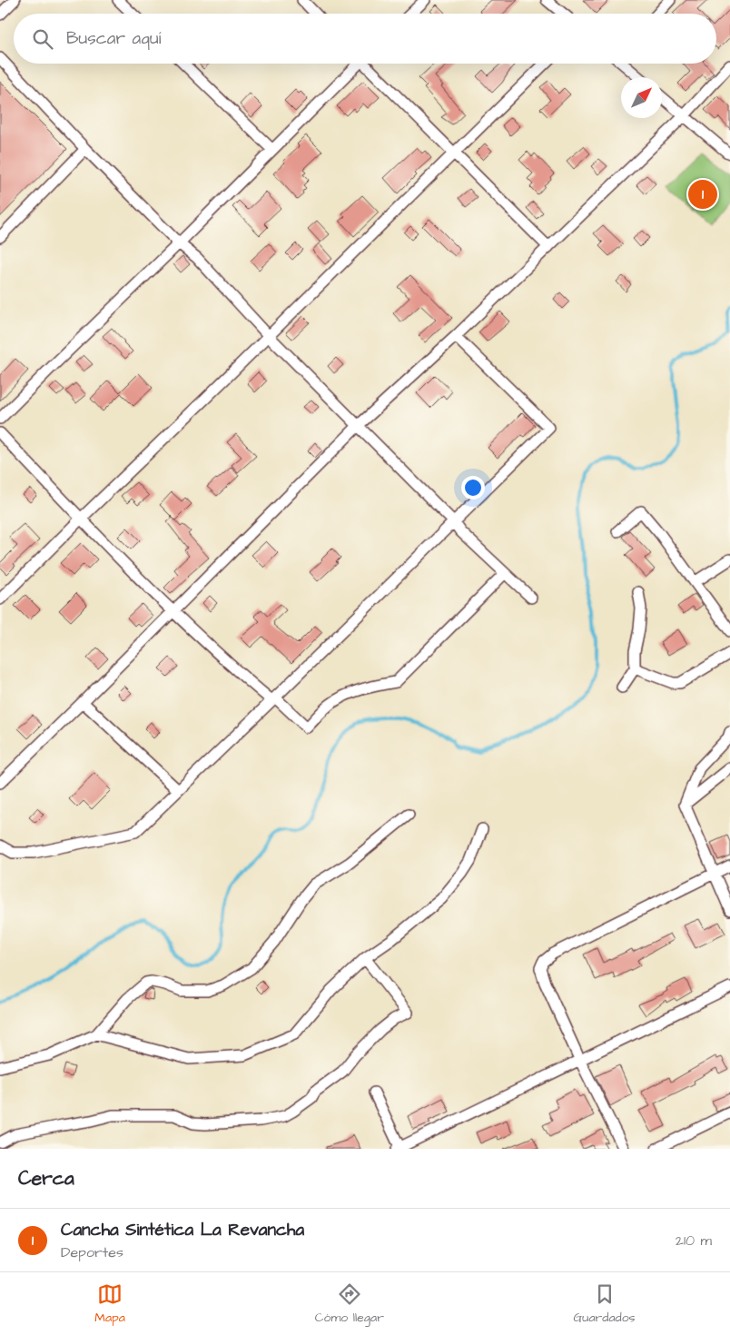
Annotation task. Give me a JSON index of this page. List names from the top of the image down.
{
  "north": "top right",
  "page": {
    "search": "Buscar aquí",
    "pins": "1",
    "heading": "Cerca",
    "list": [
      {
        "mark": "1",
        "name": "Cancha Sintética La Revancha",
        "note": "Deportes",
        "value": "210 m"
      }
    ],
    "nav": ["Mapa", "Cómo llegar", "Guardados"]
  }
}
